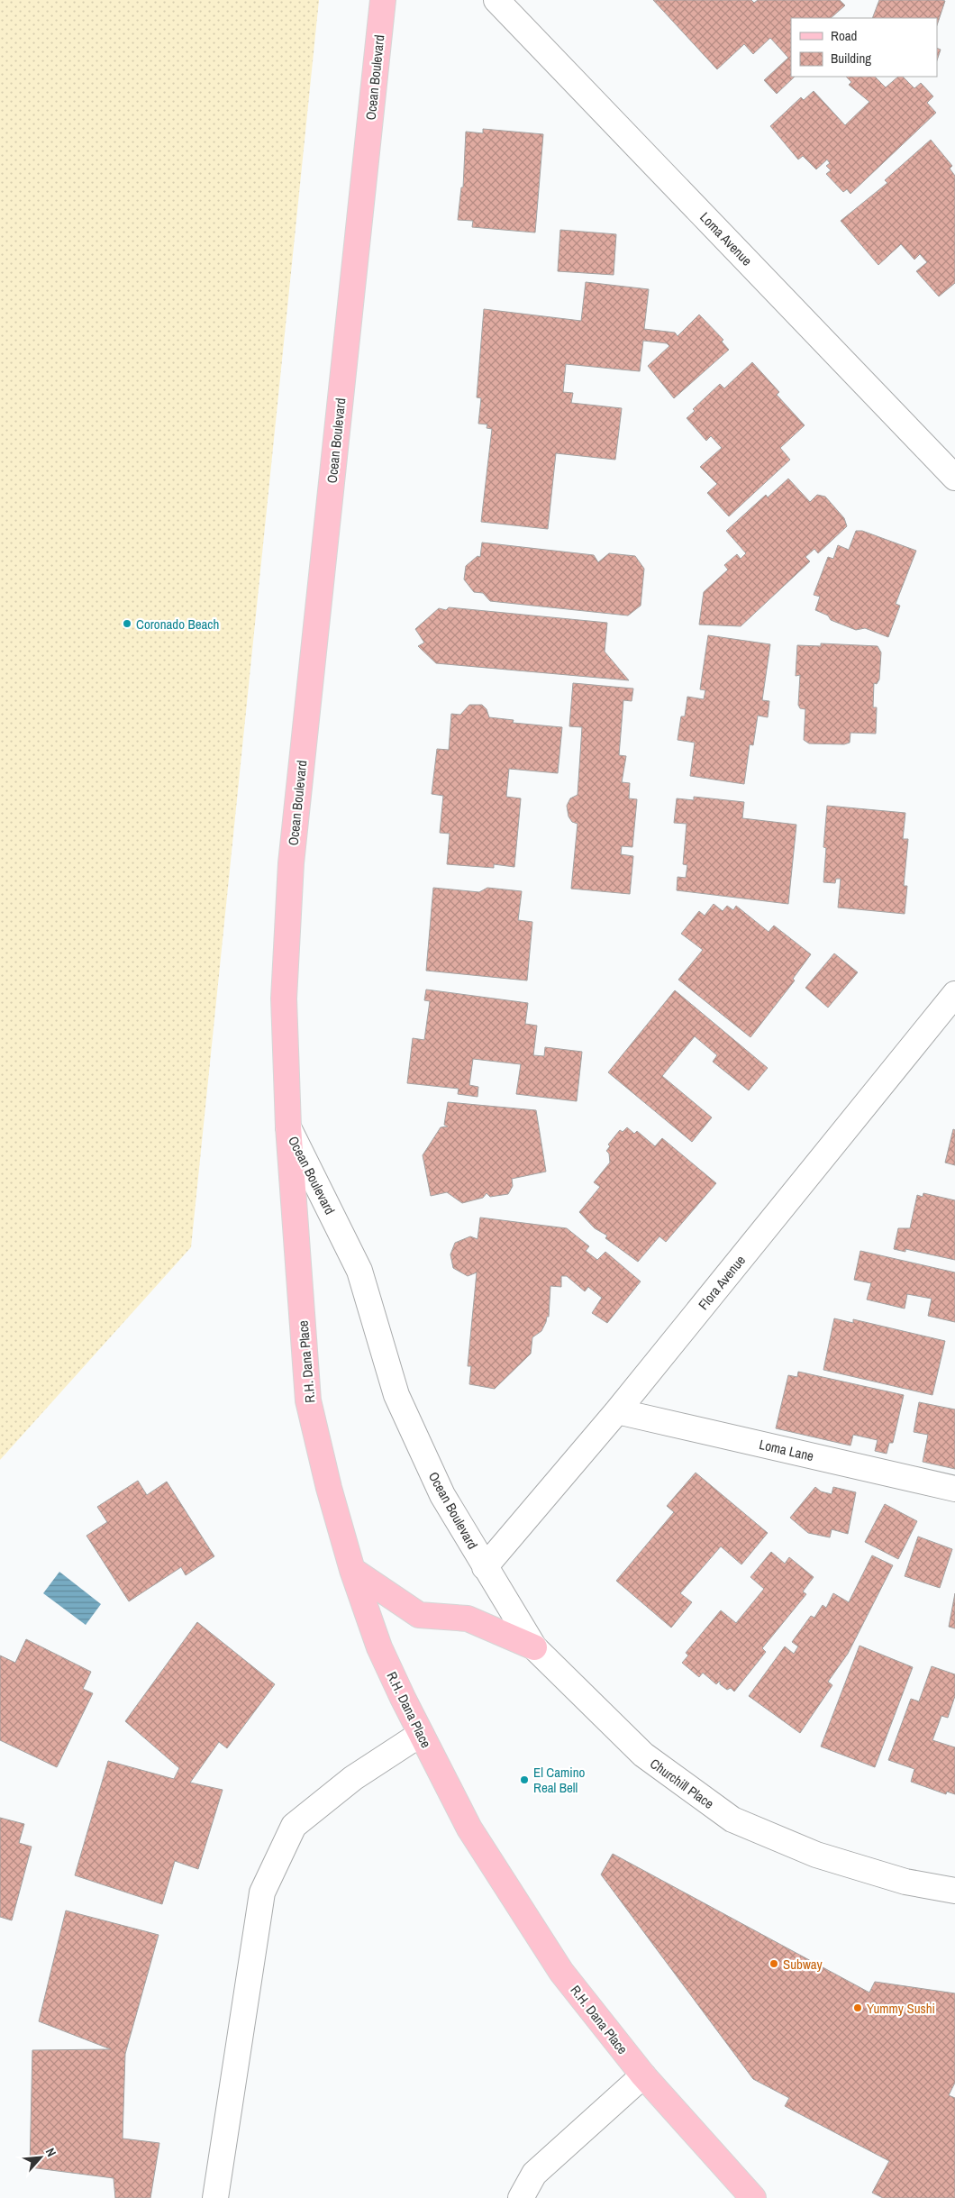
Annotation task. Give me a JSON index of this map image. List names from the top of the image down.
{
  "streets": {
    "main road": ["Ocean Boulevard", "R.H. Dana Place"],
    "street": [
      "Loma Avenue",
      "Flora Avenue",
      "Loma Lane",
      "Churchill Place"
    ]
  },
  "crossings": [
    ["Ocean Boulevard", "Flora Avenue"],
    ["Ocean Boulevard", "R.H. Dana Place"],
    ["Ocean Boulevard", "Churchill Place"],
    ["Flora Avenue", "Loma Lane"],
    ["Flora Avenue", "Churchill Place"]
  ],
  "places": [
    "Coronado Beach",
    "El Camino Real Bell",
    "Subway",
    "Yummy Sushi"
  ],
  "legend": ["Road", "Building"],
  "north": "top right"
}
